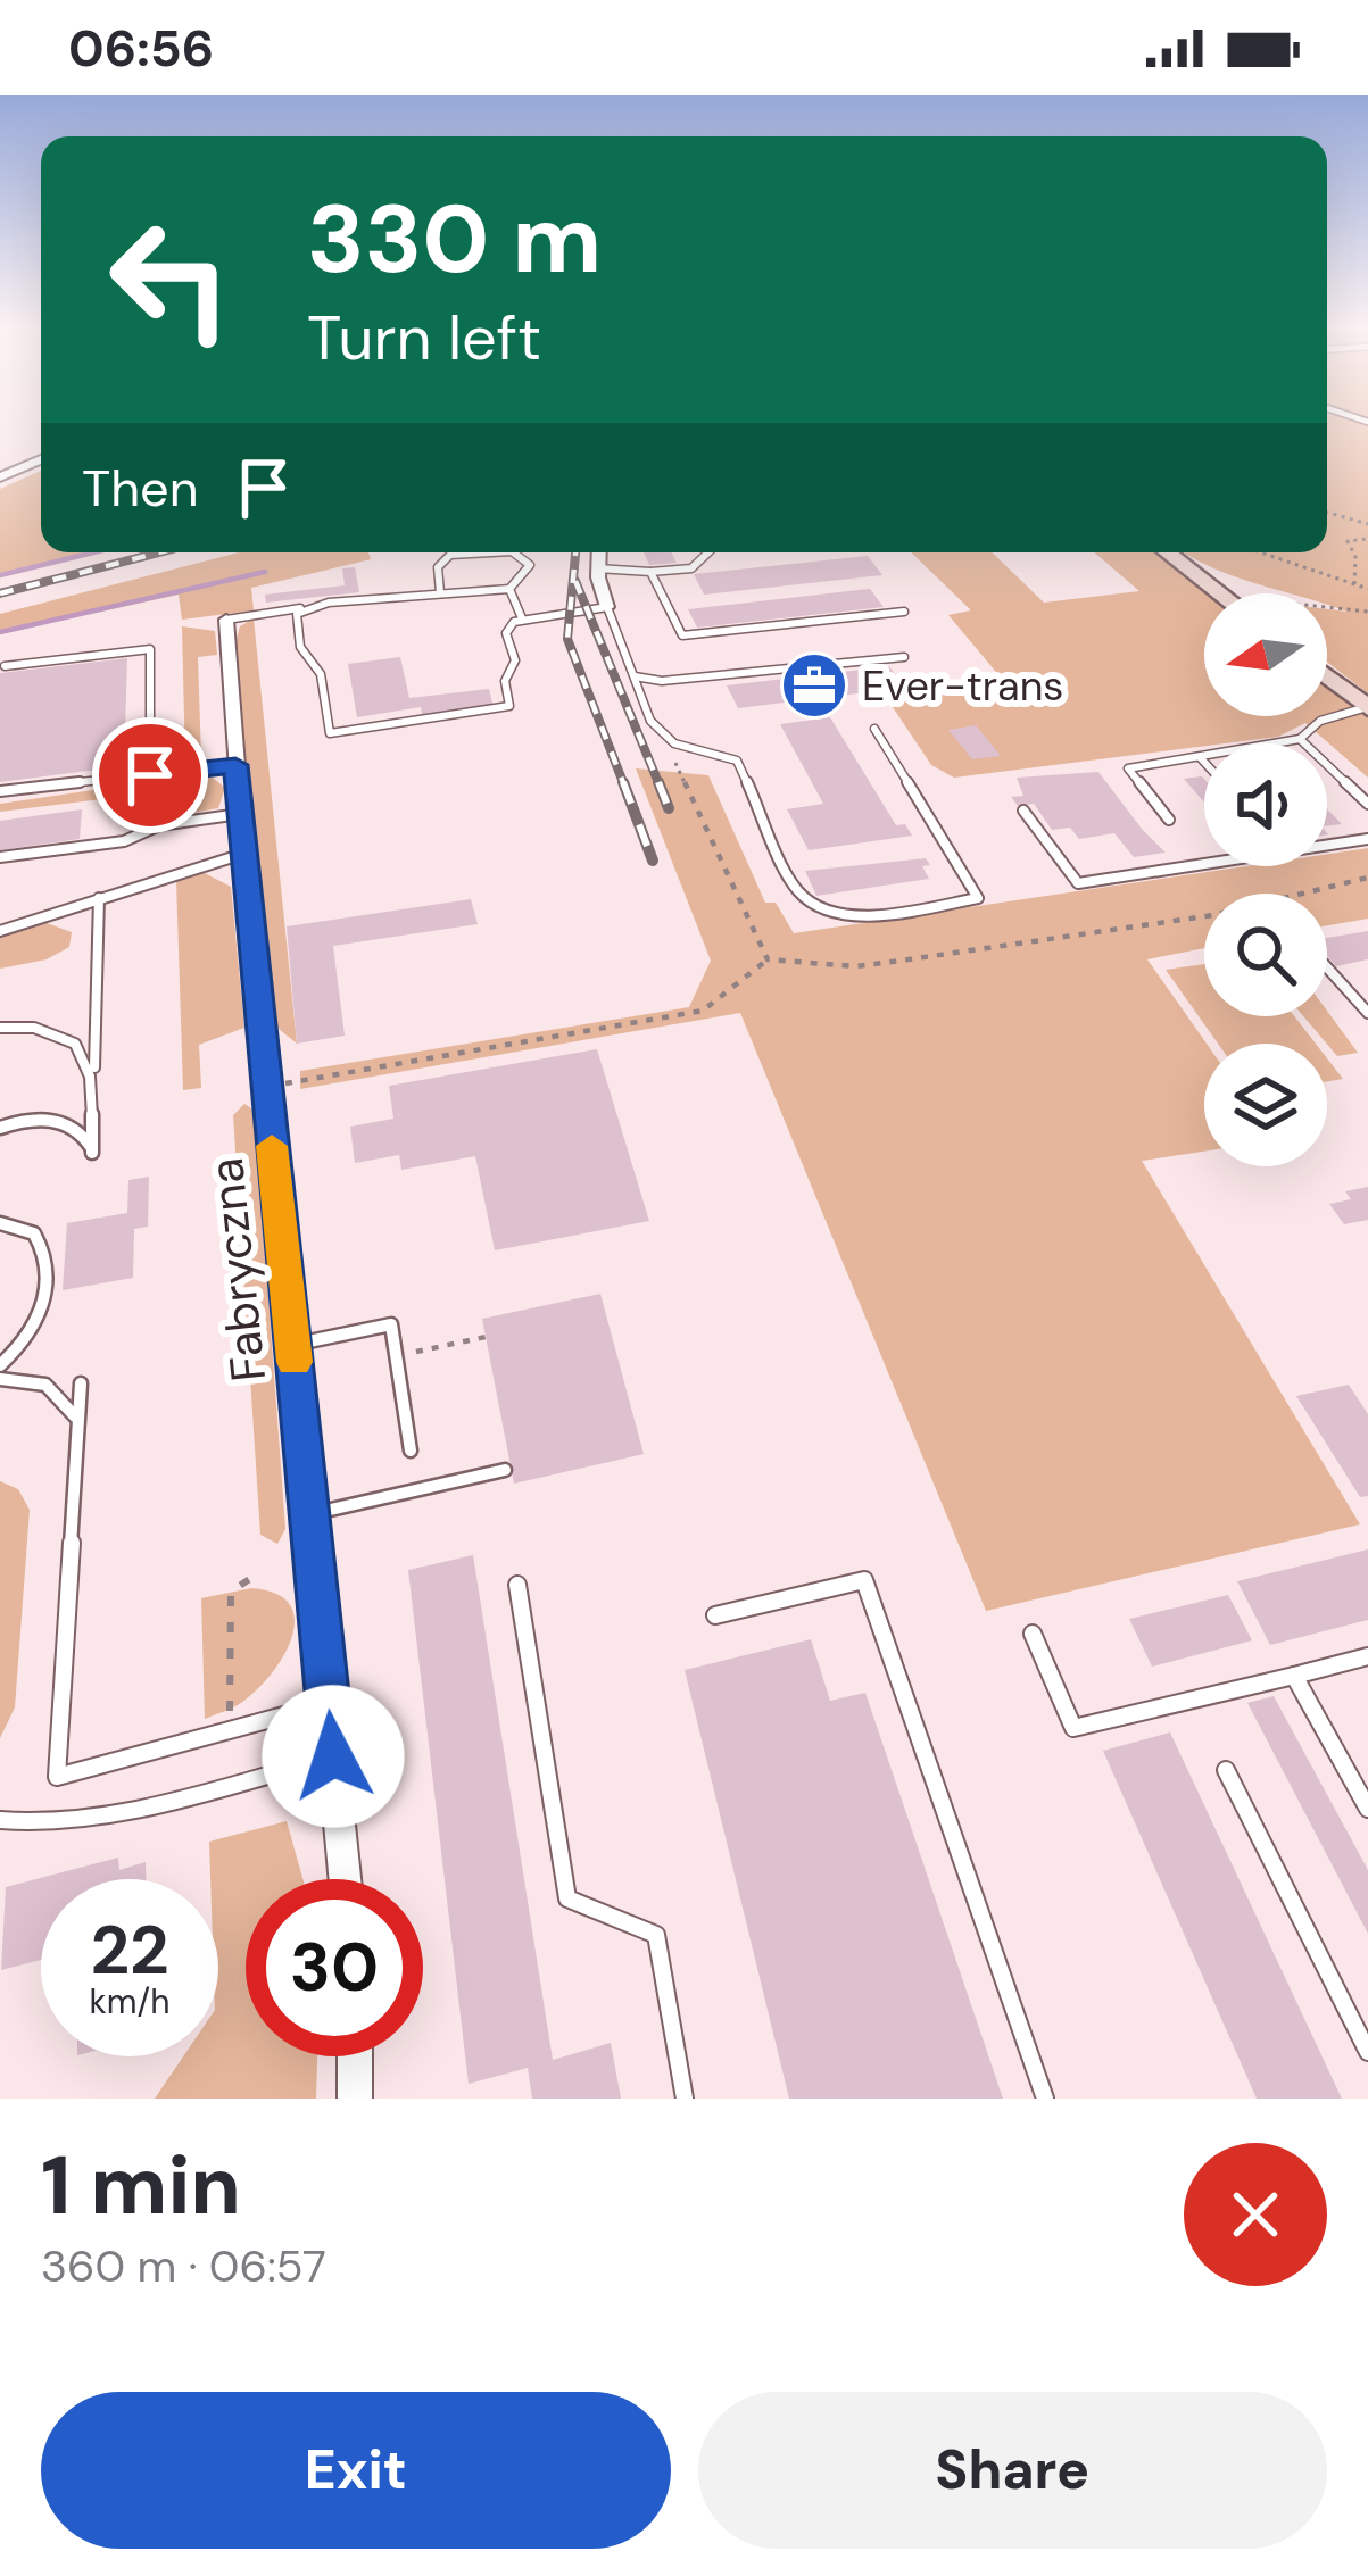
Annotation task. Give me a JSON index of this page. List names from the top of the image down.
{
  "streets": {
    "street": ["Fabryczna"]
  },
  "places": {
    "office": ["Ever-trans"]
  },
  "north": "left",
  "page": {
    "status": "06:56",
    "turn": ["330 m", "Turn left"],
    "then": "Then",
    "speed": "22 km/h",
    "limit": "30",
    "heading": ["1 min", "360 m · 06:57"],
    "buttons": ["Exit", "Share"]
  }
}
